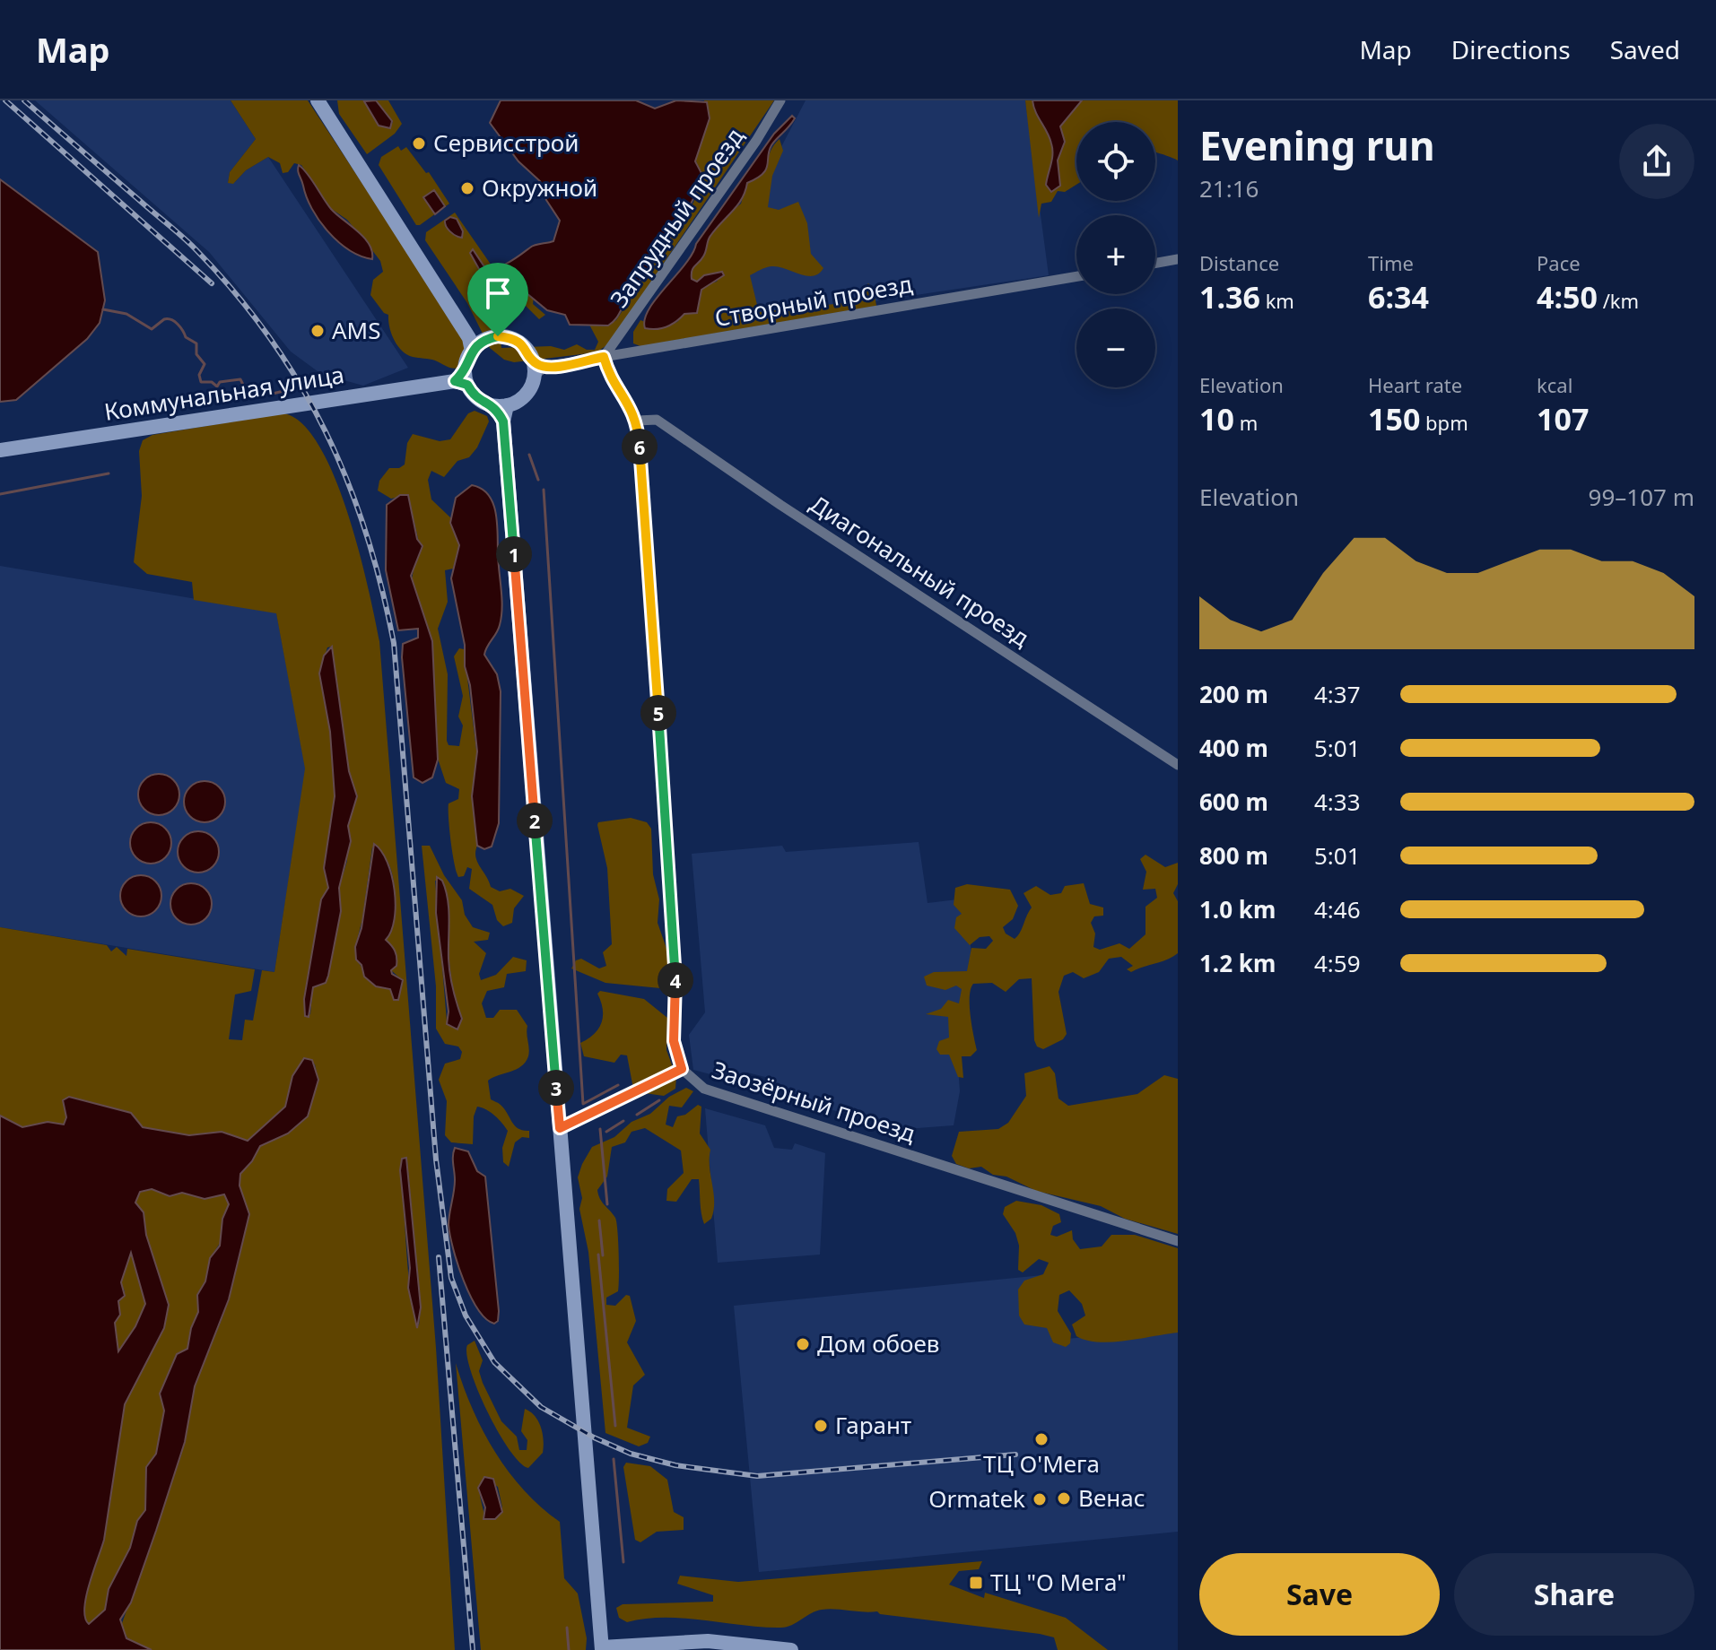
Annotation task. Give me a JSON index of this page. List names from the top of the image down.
{
  "streets": {
    "main road": ["Коммунальная улица"],
    "street": [
      "Запрудный проезд",
      "Створный проезд",
      "Диагональный проезд",
      "Заозёрный проезд"
    ]
  },
  "crossings": [
    ["Запрудный проезд", "Створный проезд"],
    ["Запрудный проезд", "Заозёрный проезд"],
    ["Створный проезд", "Коммунальная улица"],
    ["Створный проезд", "Заозёрный проезд"],
    ["Диагональный проезд", "Заозёрный проезд"]
  ],
  "places": {
    "other": [
      "Сервисстрой",
      "Окружной",
      "AMS",
      "Дом обоев",
      "Гарант",
      "ТЦ О'Мега",
      "Венас",
      "Ormatek"
    ],
    "transit": ["ТЦ \"О Мега\""]
  },
  "page": {
    "header": "Map",
    "nav": ["Map", "Directions", "Saved"],
    "heading": ["Evening run", "21:16"],
    "map_buttons": ["+", "−"],
    "stats": [
      ["Distance", "1.36 km"],
      ["Time", "6:34"],
      ["Pace", "4:50 /km"],
      ["Elevation", "10 m"],
      ["Heart rate", "150 bpm"],
      ["kcal", "107"]
    ],
    "pins": [
      "6",
      "1",
      "5",
      "2",
      "4",
      "3"
    ],
    "chart": ["Elevation", "99–107 m"],
    "list": [
      {
        "name": "200 m",
        "note": "4:37"
      },
      {
        "name": "400 m",
        "note": "5:01"
      },
      {
        "name": "600 m",
        "note": "4:33"
      },
      {
        "name": "800 m",
        "note": "5:01"
      },
      {
        "name": "1.0 km",
        "note": "4:46"
      },
      {
        "name": "1.2 km",
        "note": "4:59"
      }
    ],
    "buttons": ["Save", "Share"]
  }
}
